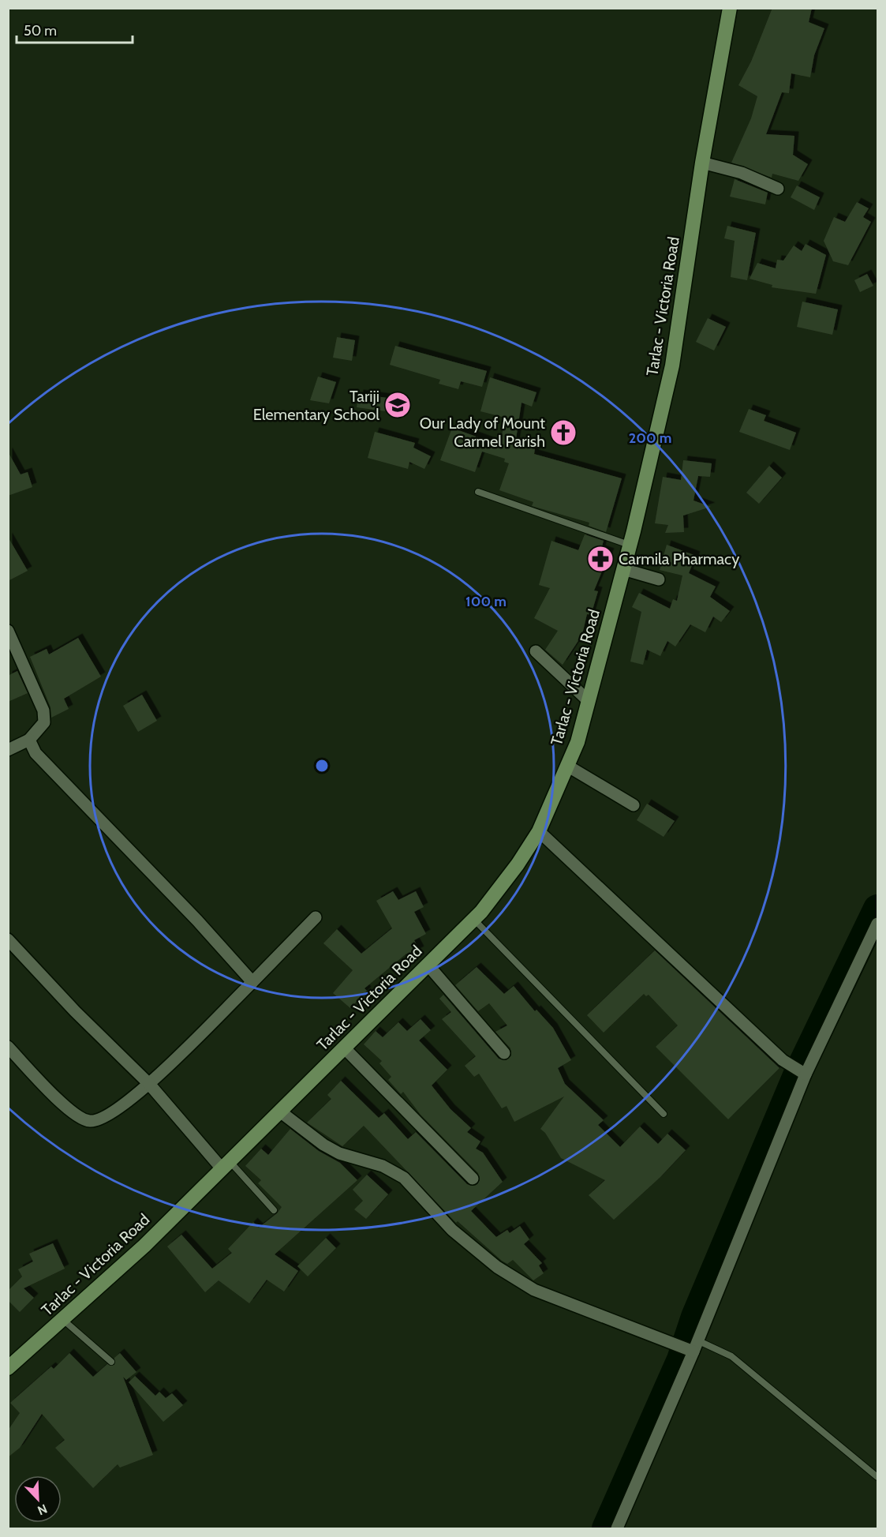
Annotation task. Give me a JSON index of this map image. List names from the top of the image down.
{
  "streets": {
    "main road": ["Tarlac - Victoria Road"]
  },
  "places": {
    "school or university": ["Tariji Elementary School"],
    "church": ["Our Lady of Mount Carmel Parish"],
    "pharmacy": ["Carmila Pharmacy"]
  },
  "scale_bar": "50 m",
  "north": "bottom right",
  "rings": ["200 m", "100 m"]
}
